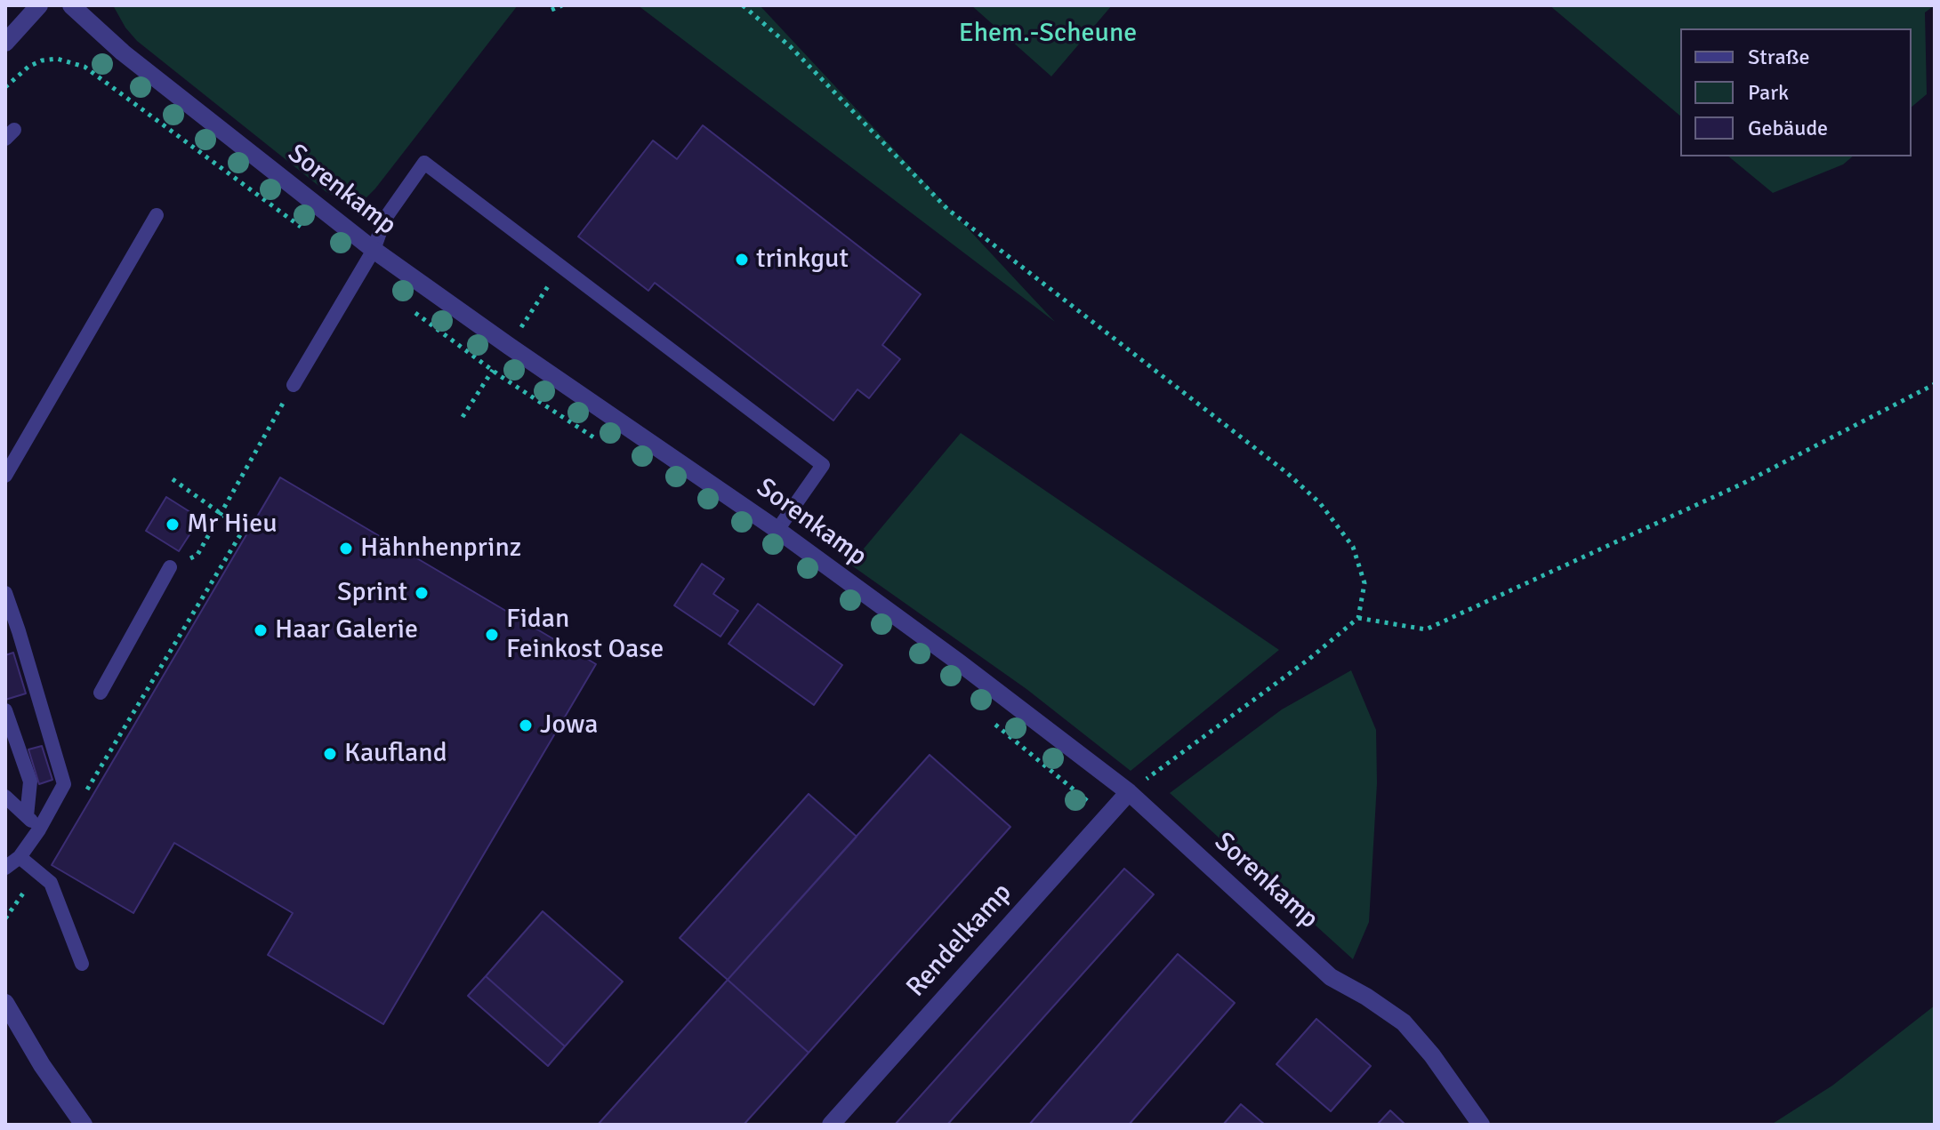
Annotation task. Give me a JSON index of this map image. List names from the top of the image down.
{
  "streets": {
    "street": ["Sorenkamp", "Rendelkamp"]
  },
  "crossings": [
    ["Sorenkamp", "Rendelkamp"]
  ],
  "parks": ["Ehem.-Scheune"],
  "places": [
    "trinkgut",
    "Mr Hieu",
    "Hähnhenprinz",
    "Sprint",
    "Haar Galerie",
    "Fidan Feinkost Oase",
    "Jowa",
    "Kaufland"
  ],
  "legend": ["Straße", "Park", "Gebäude"]
}
